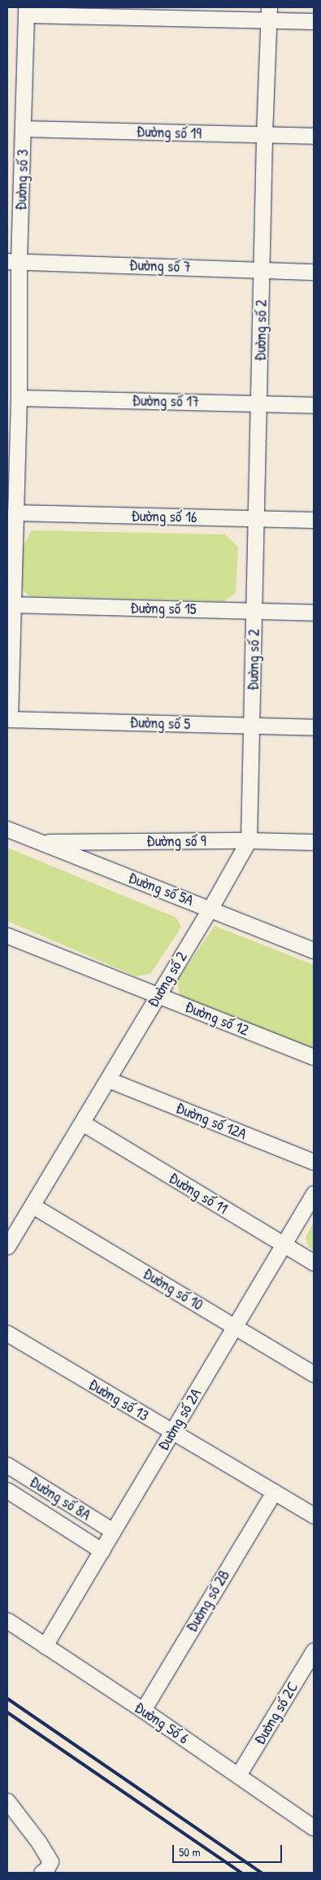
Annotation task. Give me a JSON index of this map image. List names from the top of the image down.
{
  "streets": {
    "street": [
      "Đường số 19",
      "Đường số 3",
      "Đường số 7",
      "Đường số 2",
      "Đường số 17",
      "Đường số 16",
      "Đường số 15",
      "Đường số 5",
      "Đường số 9",
      "Đường số 5A",
      "Đường số 12",
      "Đường số 12A",
      "Đường số 11",
      "Đường số 10",
      "Đường số 13",
      "Đường số 2A",
      "Đường số 8A",
      "Đường số 2B",
      "Đường số 2C",
      "Đường Số 6"
    ]
  },
  "crossings": [
    ["Đường số 19", "Đường số 3"],
    ["Đường số 19", "Đường số 2"],
    ["Đường số 3", "Đường số 7"],
    ["Đường số 3", "Đường số 17"],
    ["Đường số 3", "Đường số 16"],
    ["Đường số 3", "Đường số 15"],
    ["Đường số 3", "Đường số 5"],
    ["Đường số 7", "Đường số 2"],
    ["Đường số 2", "Đường số 17"],
    ["Đường số 2", "Đường số 16"],
    ["Đường số 2", "Đường số 15"],
    ["Đường số 2", "Đường số 5"],
    ["Đường số 2", "Đường số 9"],
    ["Đường số 2", "Đường số 5A"],
    ["Đường số 2", "Đường số 12"],
    ["Đường số 2", "Đường số 12A"],
    ["Đường số 2", "Đường số 11"],
    ["Đường số 2", "Đường số 10"],
    ["Đường số 9", "Đường số 5A"],
    ["Đường số 11", "Đường số 2A"],
    ["Đường số 10", "Đường số 2A"],
    ["Đường số 13", "Đường số 2A"],
    ["Đường số 13", "Đường số 2B"],
    ["Đường số 2A", "Đường số 8A"],
    ["Đường số 2A", "Đường Số 6"],
    ["Đường số 2B", "Đường Số 6"],
    ["Đường số 2C", "Đường Số 6"]
  ],
  "scale_bar": "50 m"
}
